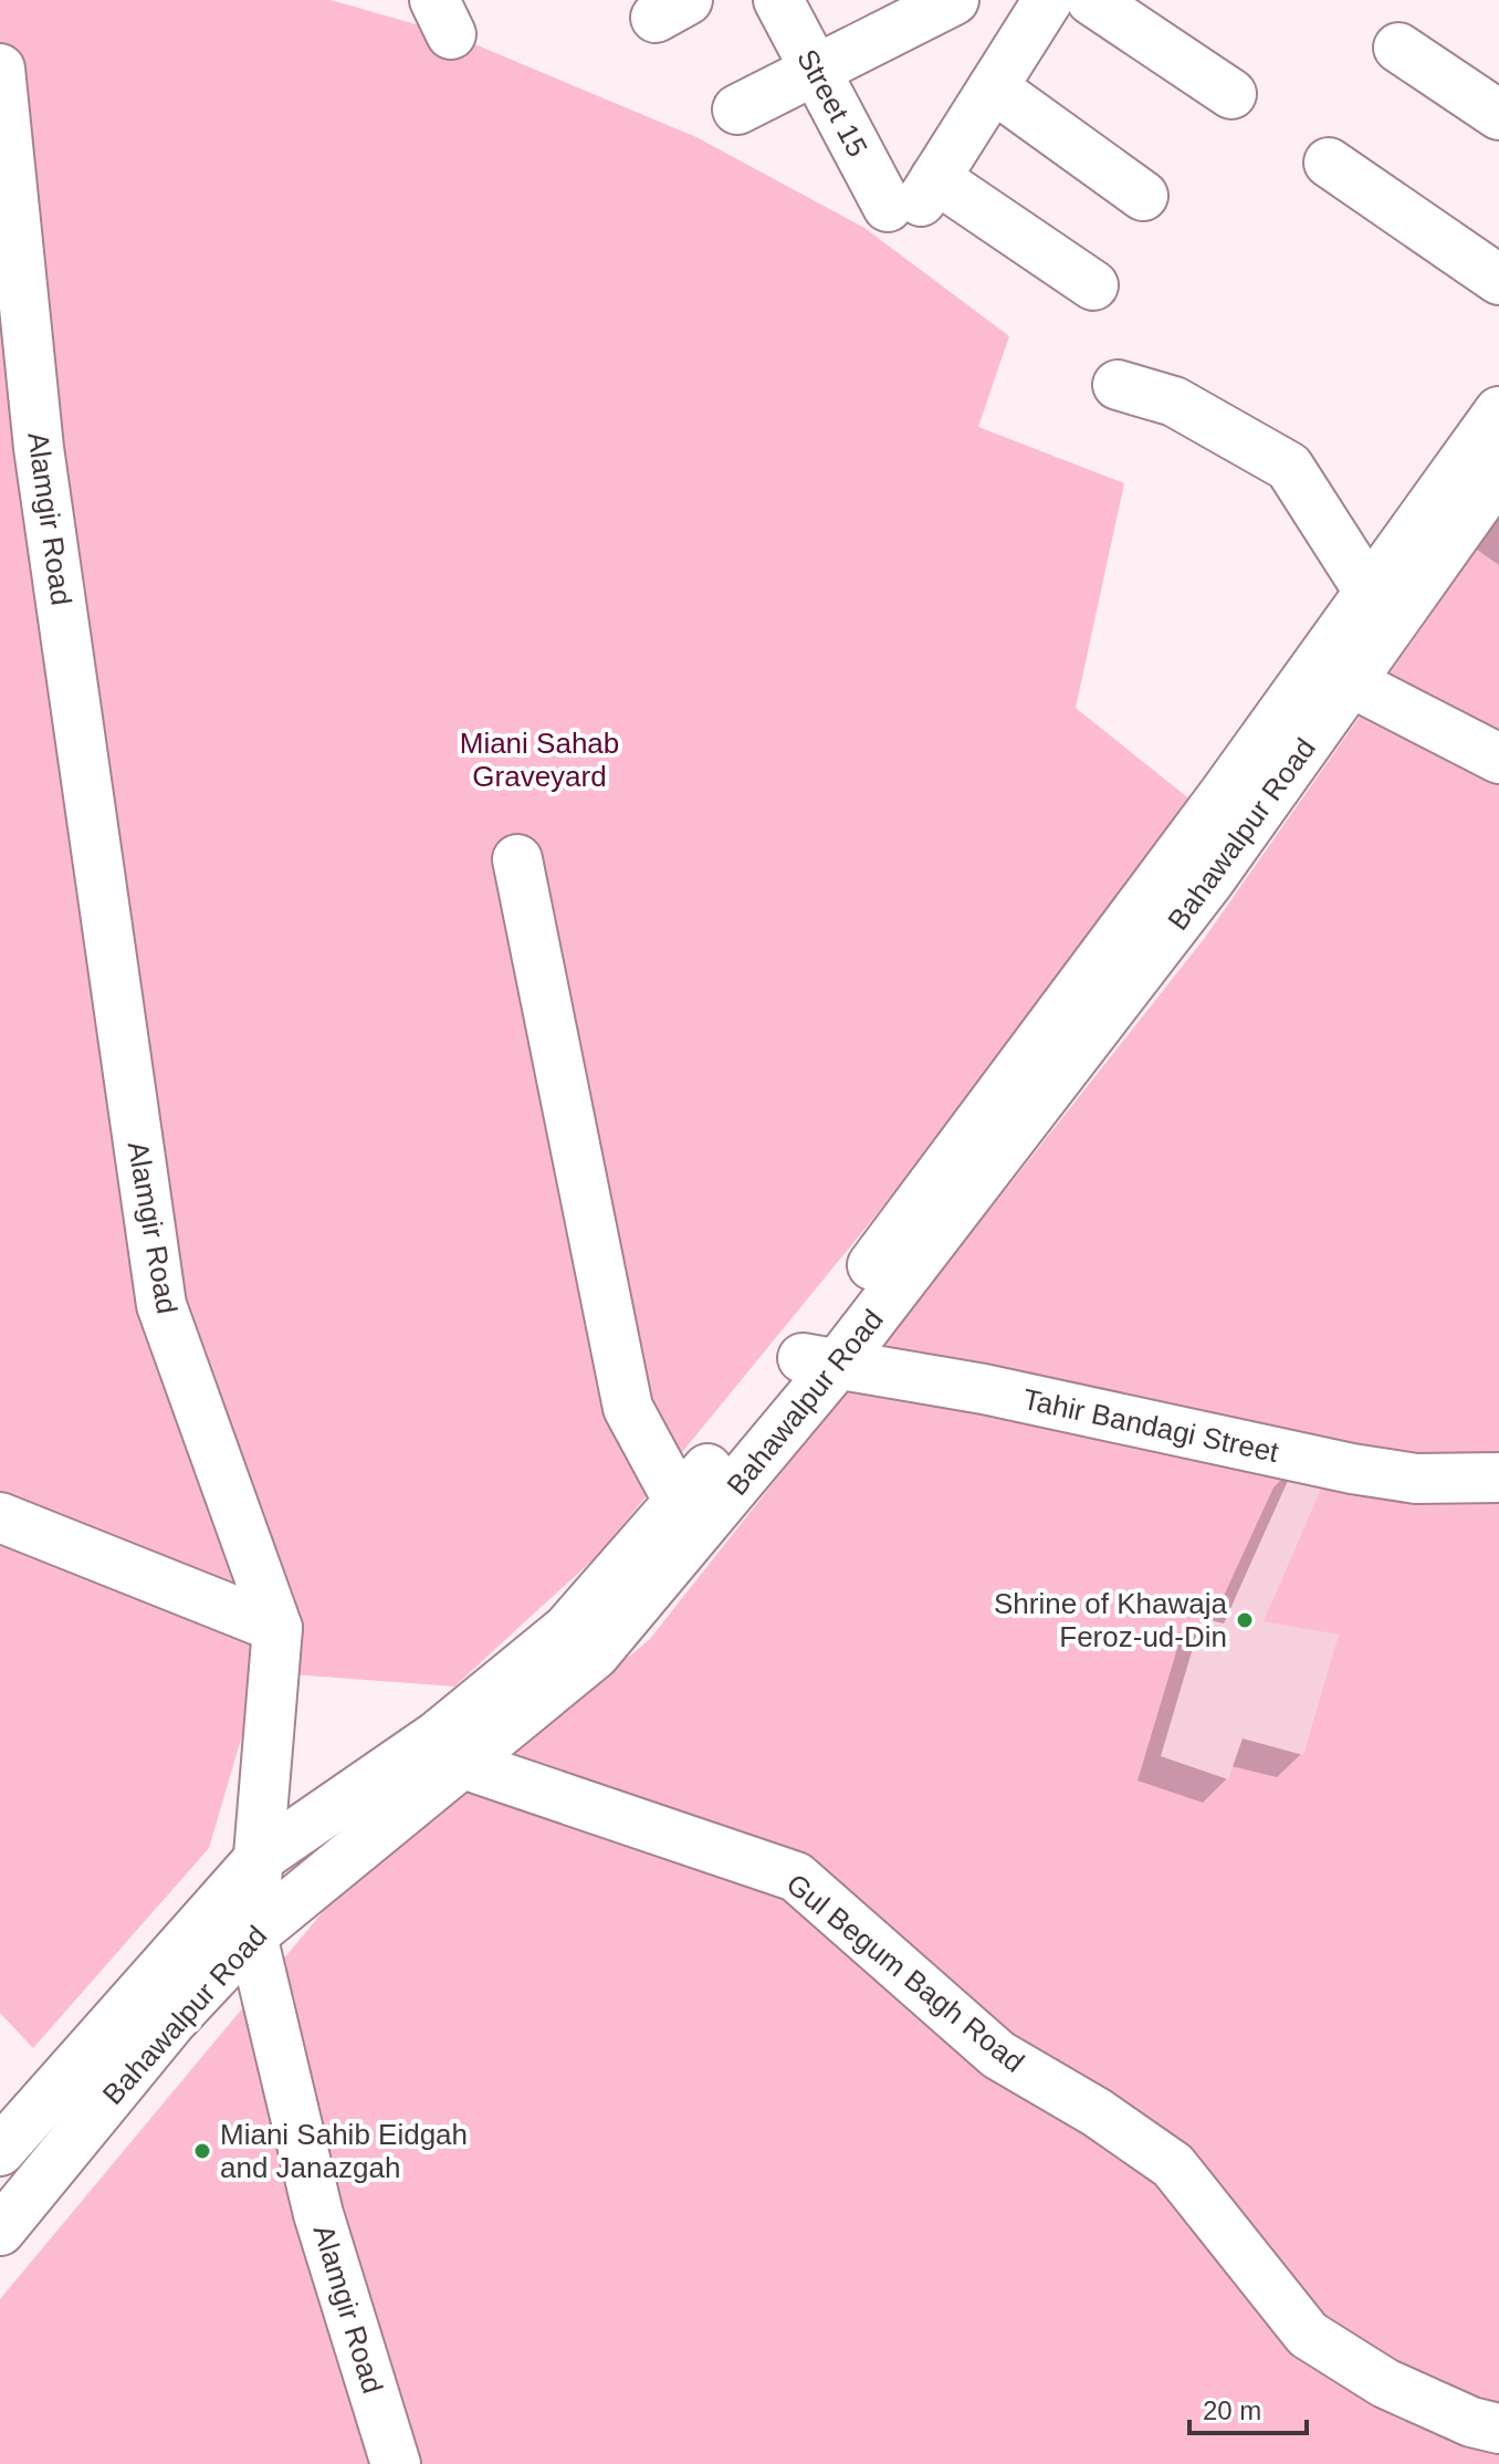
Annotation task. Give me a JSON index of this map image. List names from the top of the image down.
{
  "streets": {
    "street": [
      "Street 15",
      "Alamgir Road",
      "Bahawalpur Road",
      "Tahir Bandagi Street",
      "Gul Begum Bagh Road"
    ]
  },
  "crossings": [
    ["Alamgir Road", "Bahawalpur Road"],
    ["Bahawalpur Road", "Tahir Bandagi Street"],
    ["Bahawalpur Road", "Gul Begum Bagh Road"]
  ],
  "parks": ["Miani Sahab Graveyard"],
  "places": ["Shrine of Khawaja Feroz-ud-Din", "Miani Sahib Eidgah and Janazgah"],
  "scale_bar": "20 m"
}
